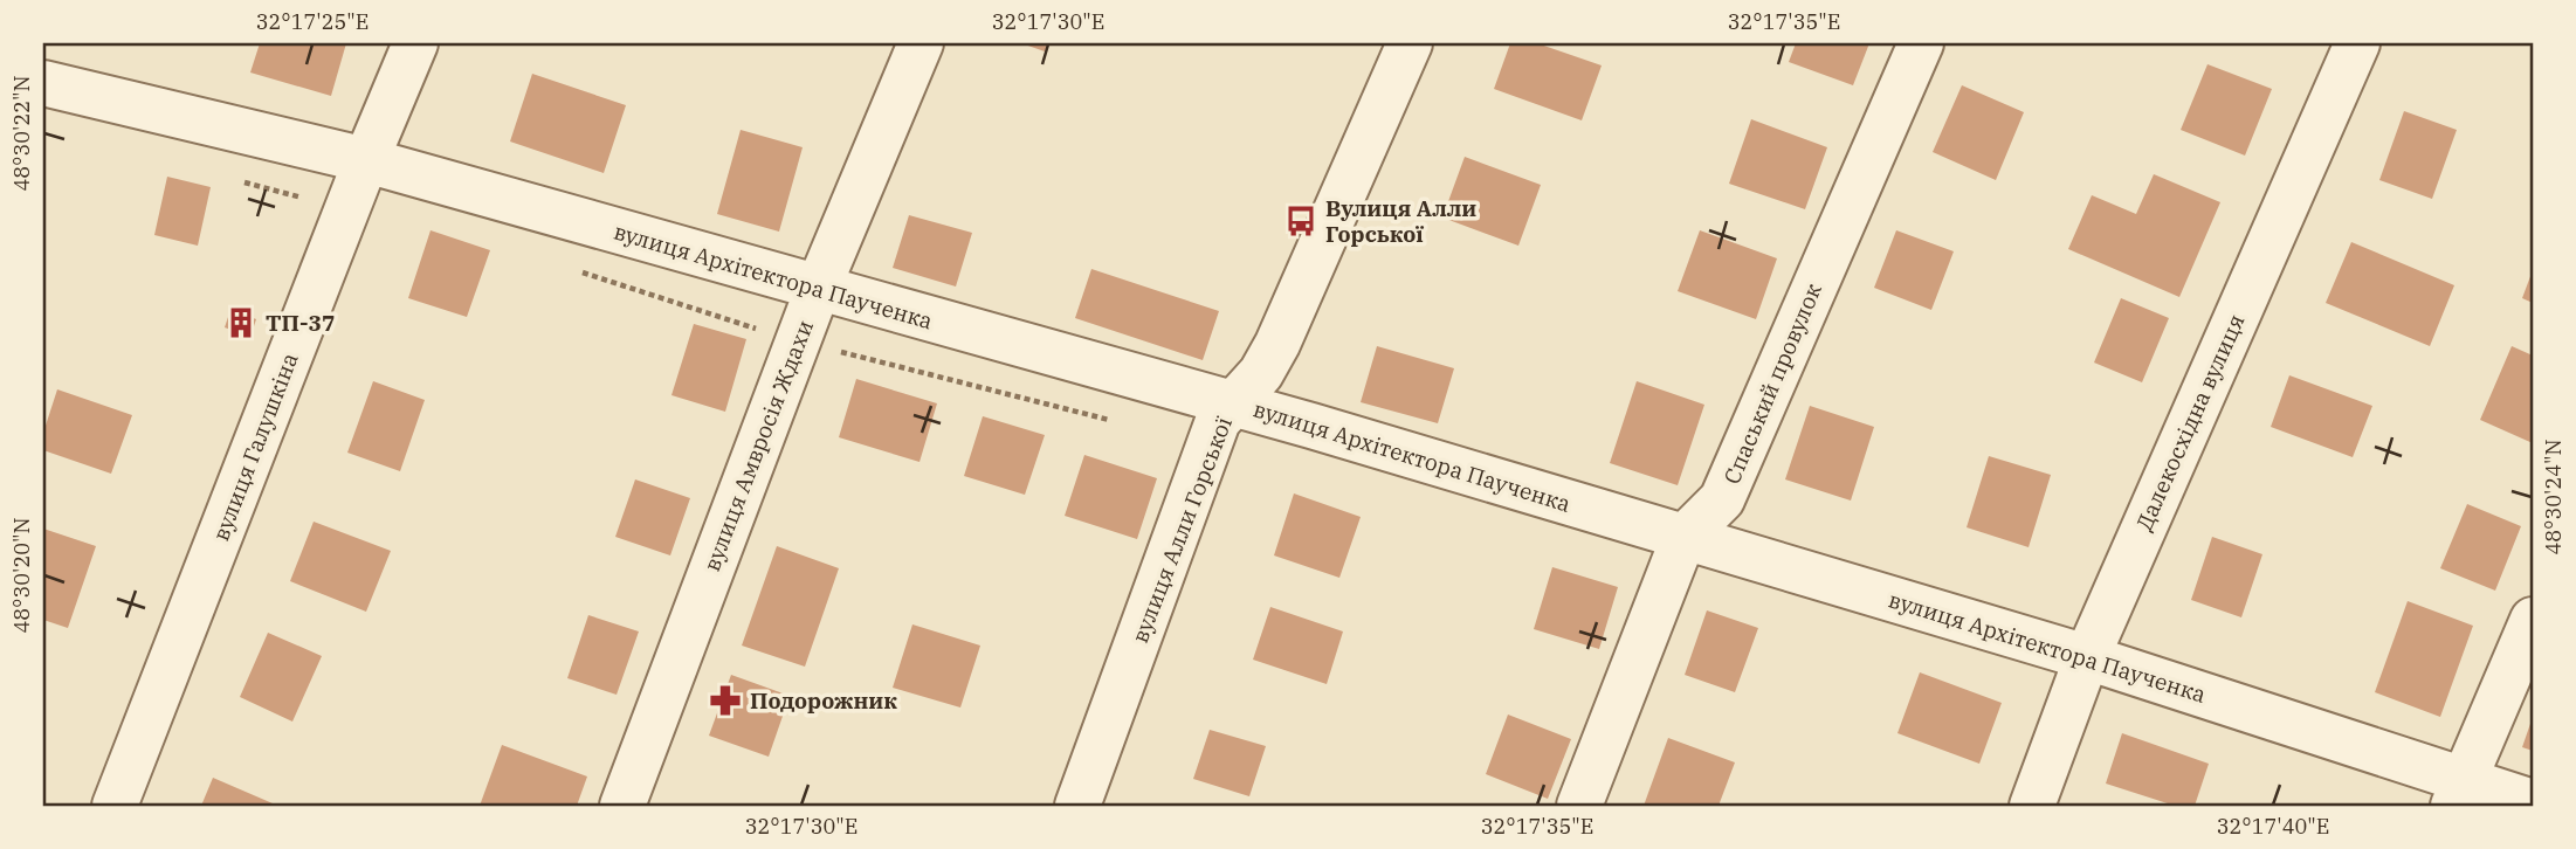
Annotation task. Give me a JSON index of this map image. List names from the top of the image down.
{
  "streets": {
    "street": [
      "вулиця Архітектора Паученка",
      "Спаський провулок",
      "Далекосхідна вулиця",
      "вулиця Амвросія Ждахи",
      "вулиця Галушкіна",
      "вулиця Алли Горської"
    ]
  },
  "crossings": [
    ["вулиця Архітектора Паученка", "Спаський провулок"],
    ["вулиця Архітектора Паученка", "Далекосхідна вулиця"],
    ["вулиця Архітектора Паученка", "вулиця Амвросія Ждахи"],
    ["вулиця Архітектора Паученка", "вулиця Галушкіна"],
    ["вулиця Архітектора Паученка", "вулиця Алли Горської"]
  ],
  "places": {
    "bus stop": ["Вулиця Алли Горської"],
    "building": ["ТП-37"],
    "pharmacy": ["Подорожник"]
  },
  "coordinates": [
    "32°17'25\"E",
    "32°17'30\"E",
    "32°17'35\"E",
    "48°30'22\"N",
    "48°30'24\"N",
    "48°30'20\"N",
    "32°17'40\"E"
  ]
}
